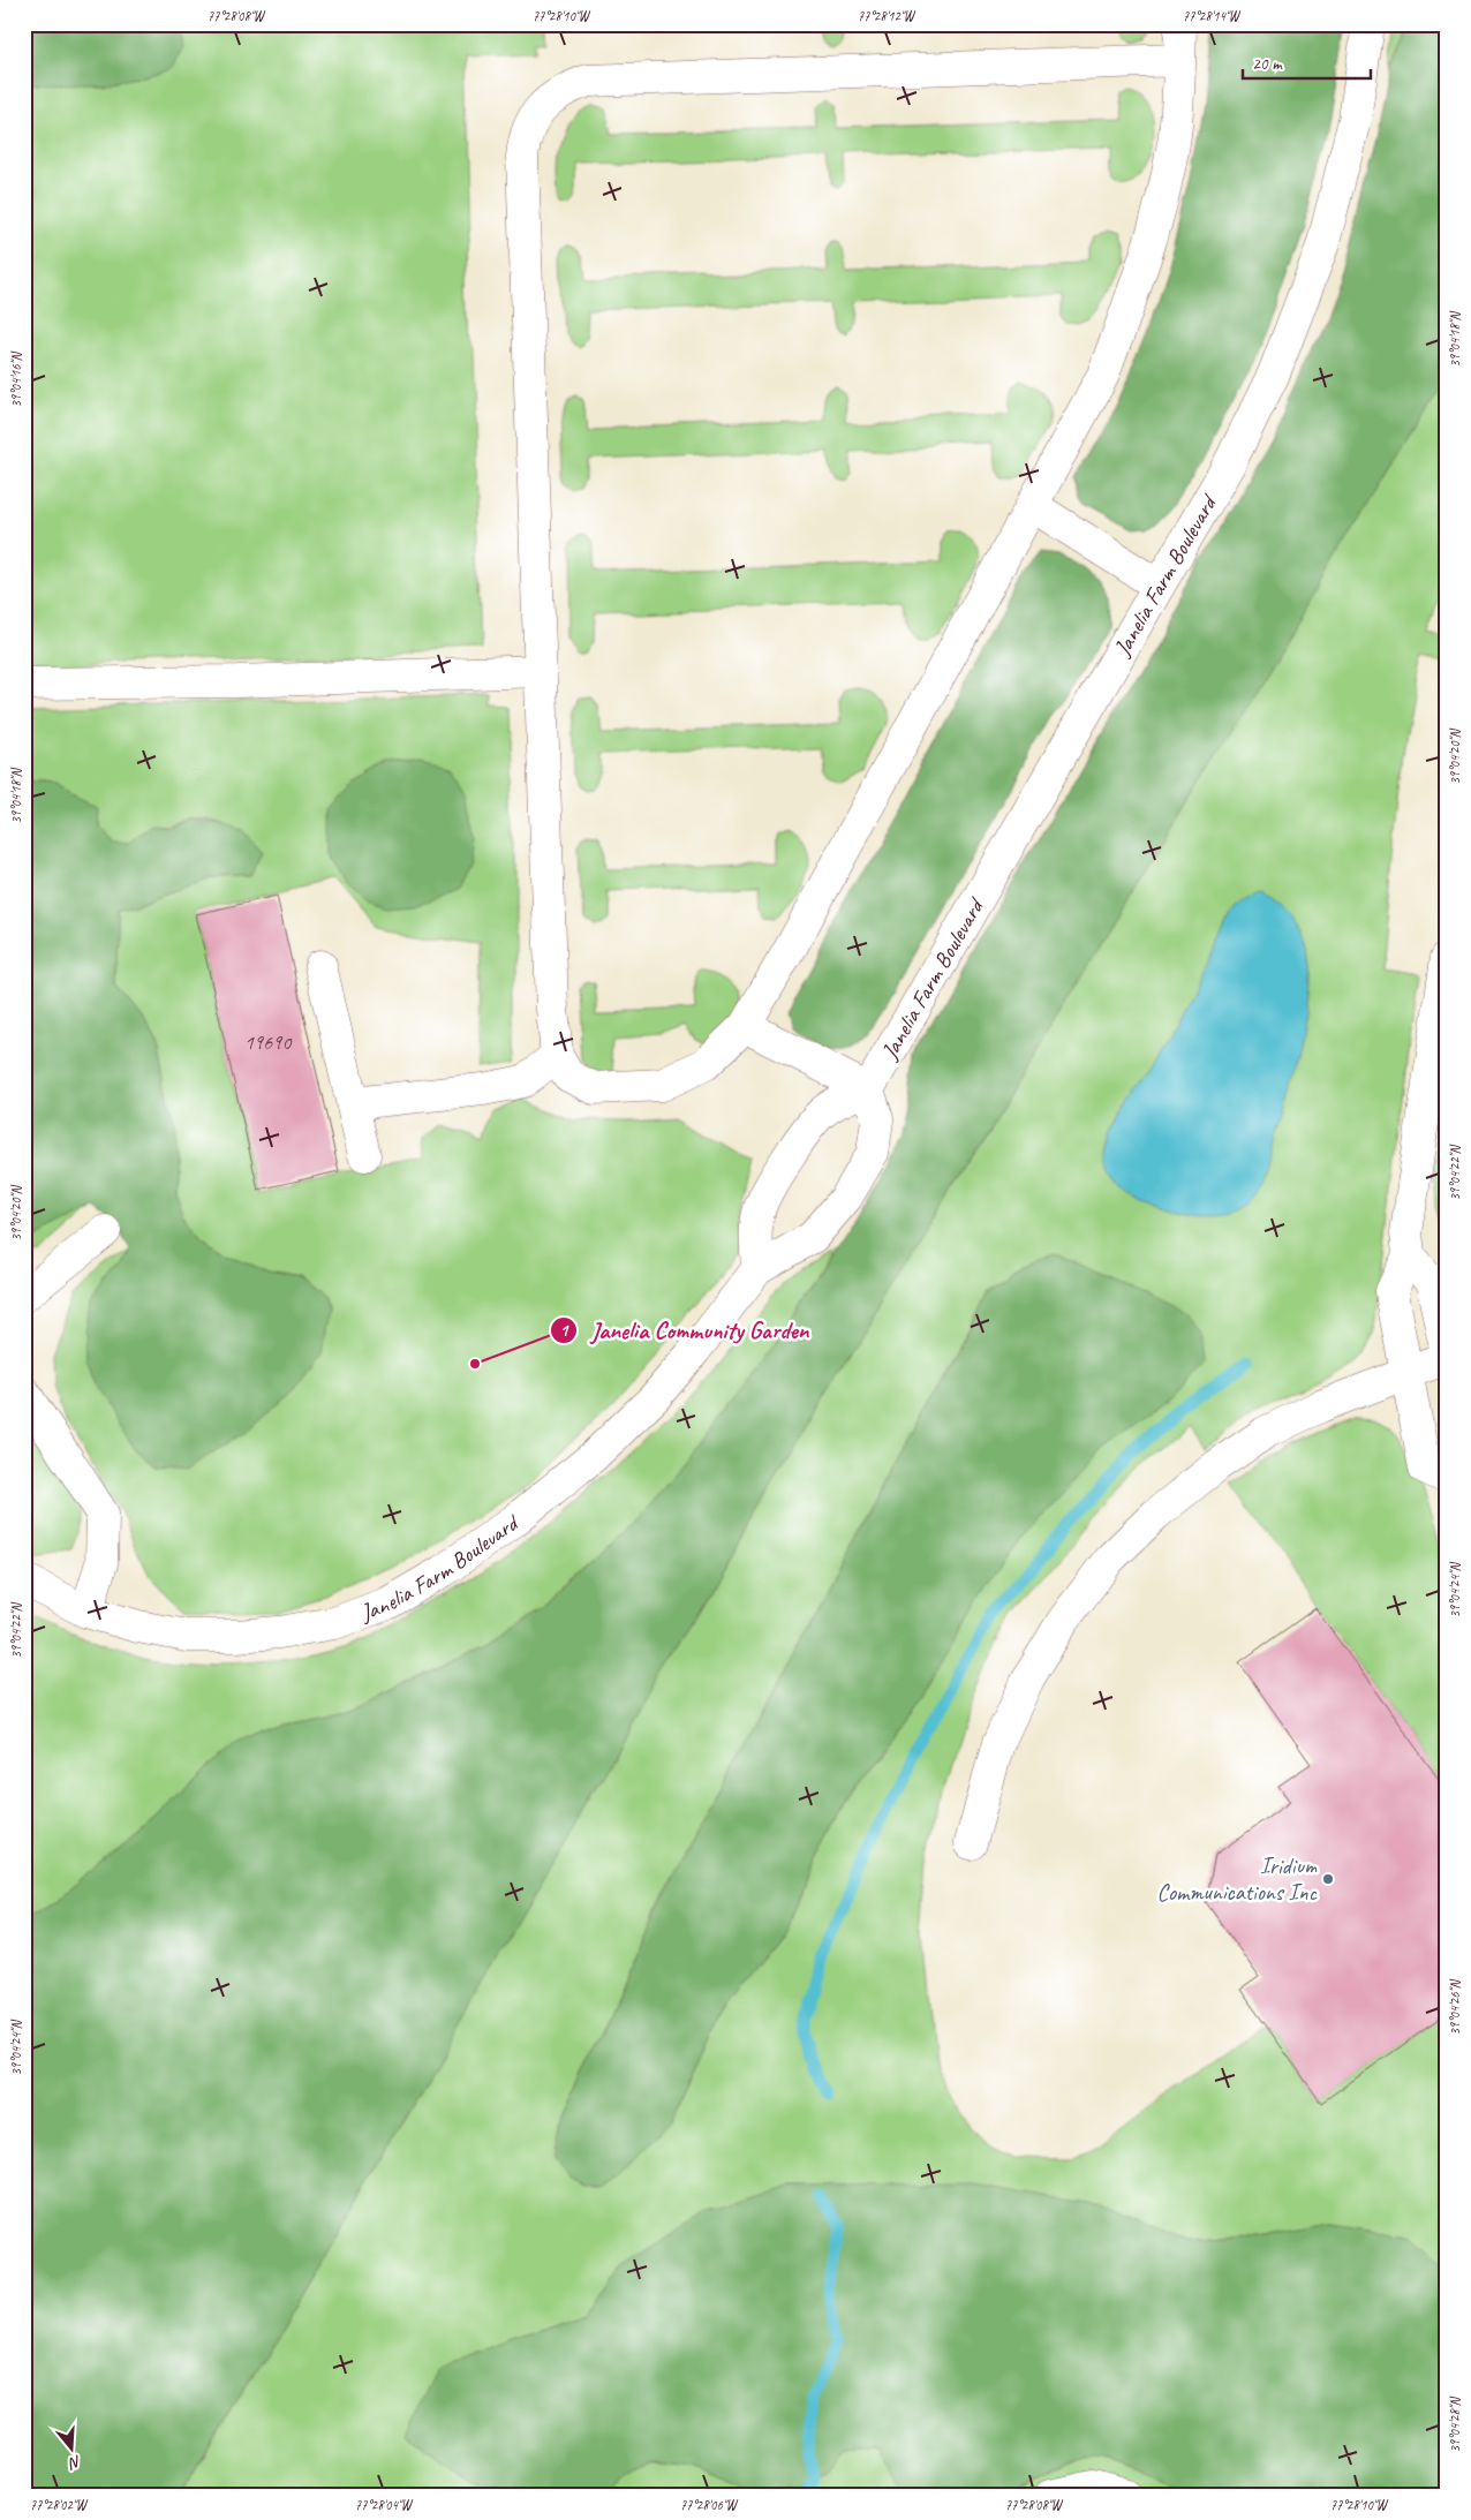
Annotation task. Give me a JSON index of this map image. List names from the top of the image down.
{
  "streets": {
    "street": ["Janelia Farm Boulevard"]
  },
  "places": ["Janelia Community Garden", "Iridium Communications Inc"],
  "house_numbers": ["19690"],
  "scale_bar": "20 m",
  "north": "bottom",
  "coordinates": [
    "77°28'08\"W",
    "77°28'10\"W",
    "77°28'12\"W",
    "77°28'14\"W",
    "39°04'18\"N",
    "39°04'16\"N",
    "39°04'20\"N",
    "39°04'22\"N",
    "39°04'24\"N",
    "39°04'26\"N",
    "39°04'28\"N",
    "77°28'02\"W",
    "77°28'04\"W",
    "77°28'06\"W"
  ]
}
